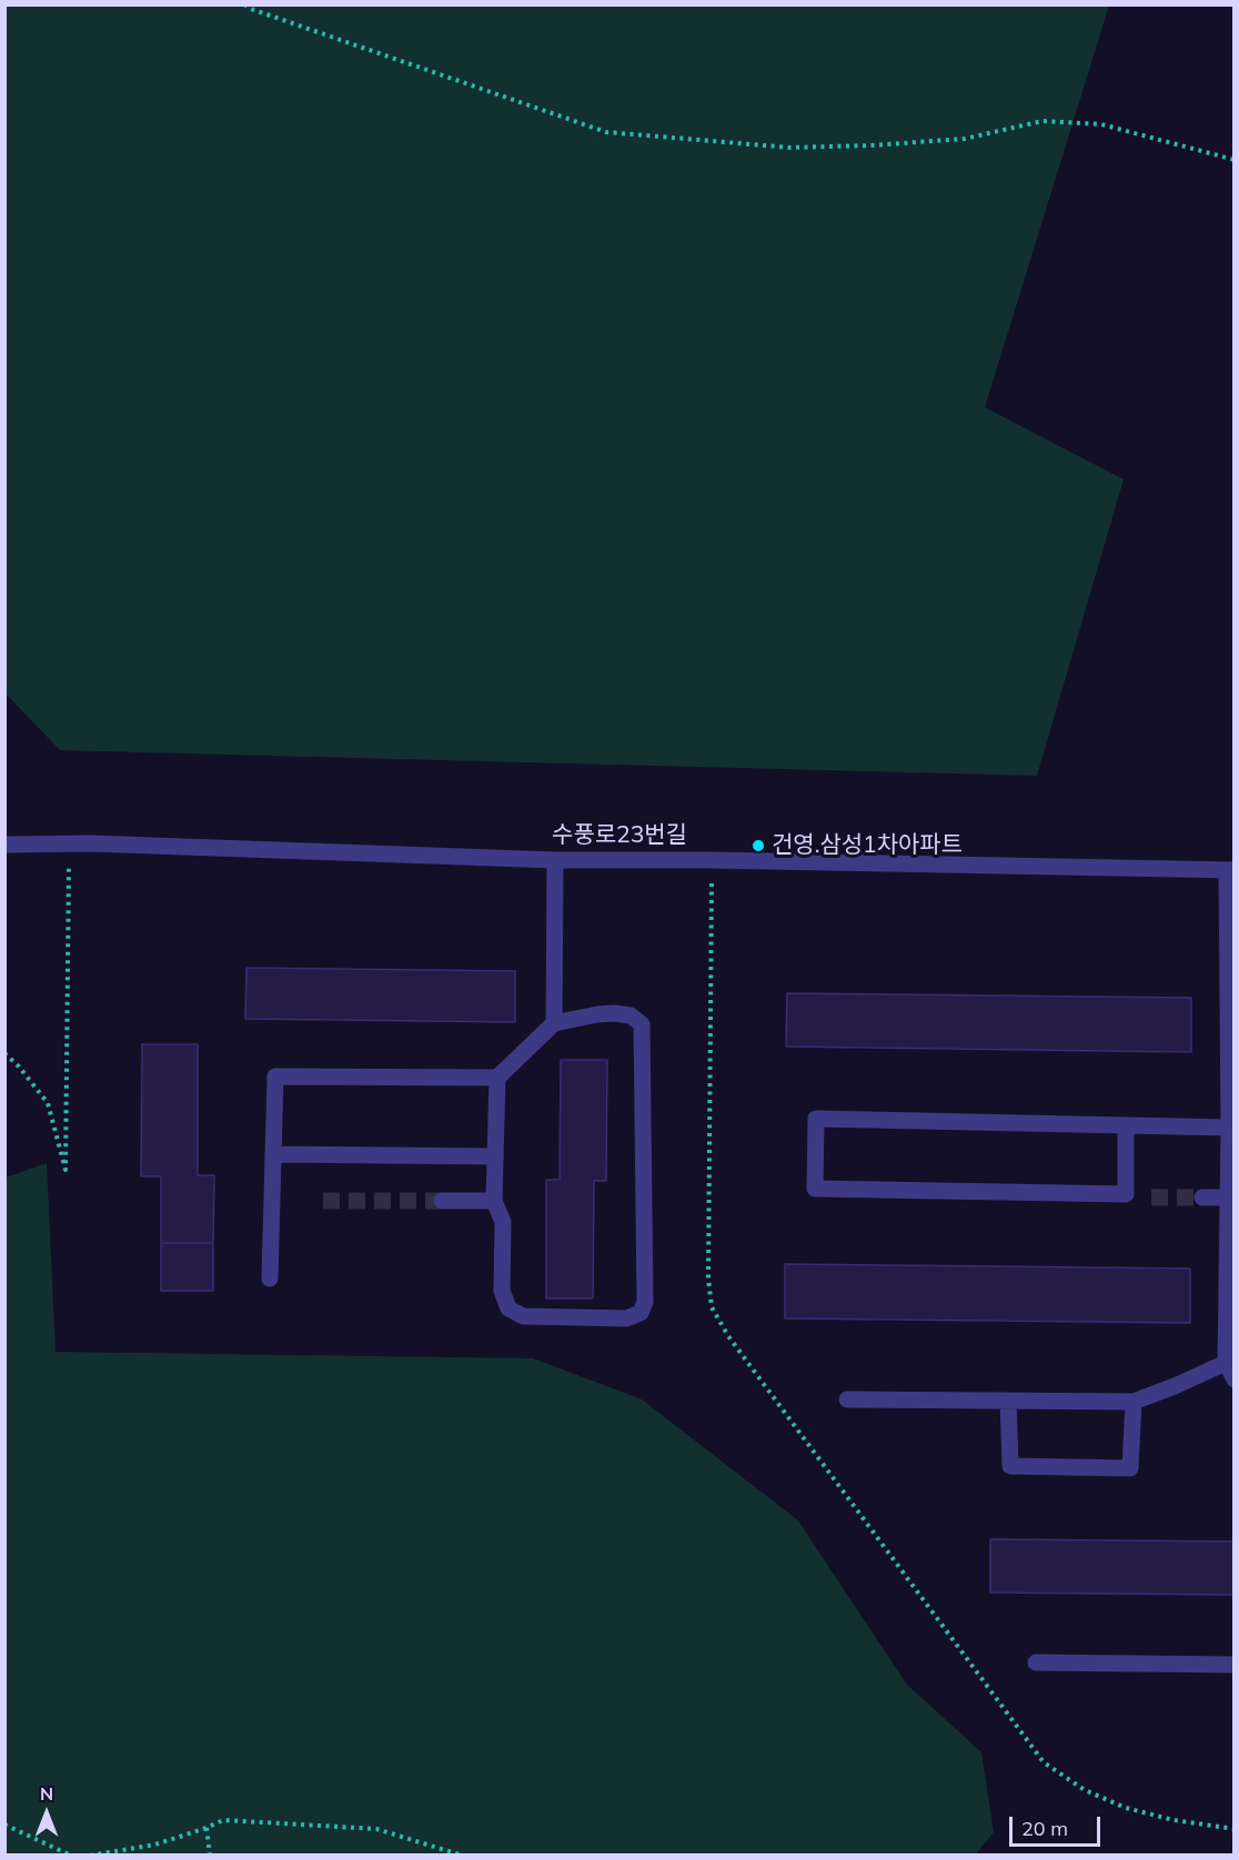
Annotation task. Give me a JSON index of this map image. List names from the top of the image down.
{
  "streets": {
    "street": ["수풍로23번길"]
  },
  "places": ["건영.삼성1차아파트"],
  "scale_bar": "20 m",
  "north": "top"
}
